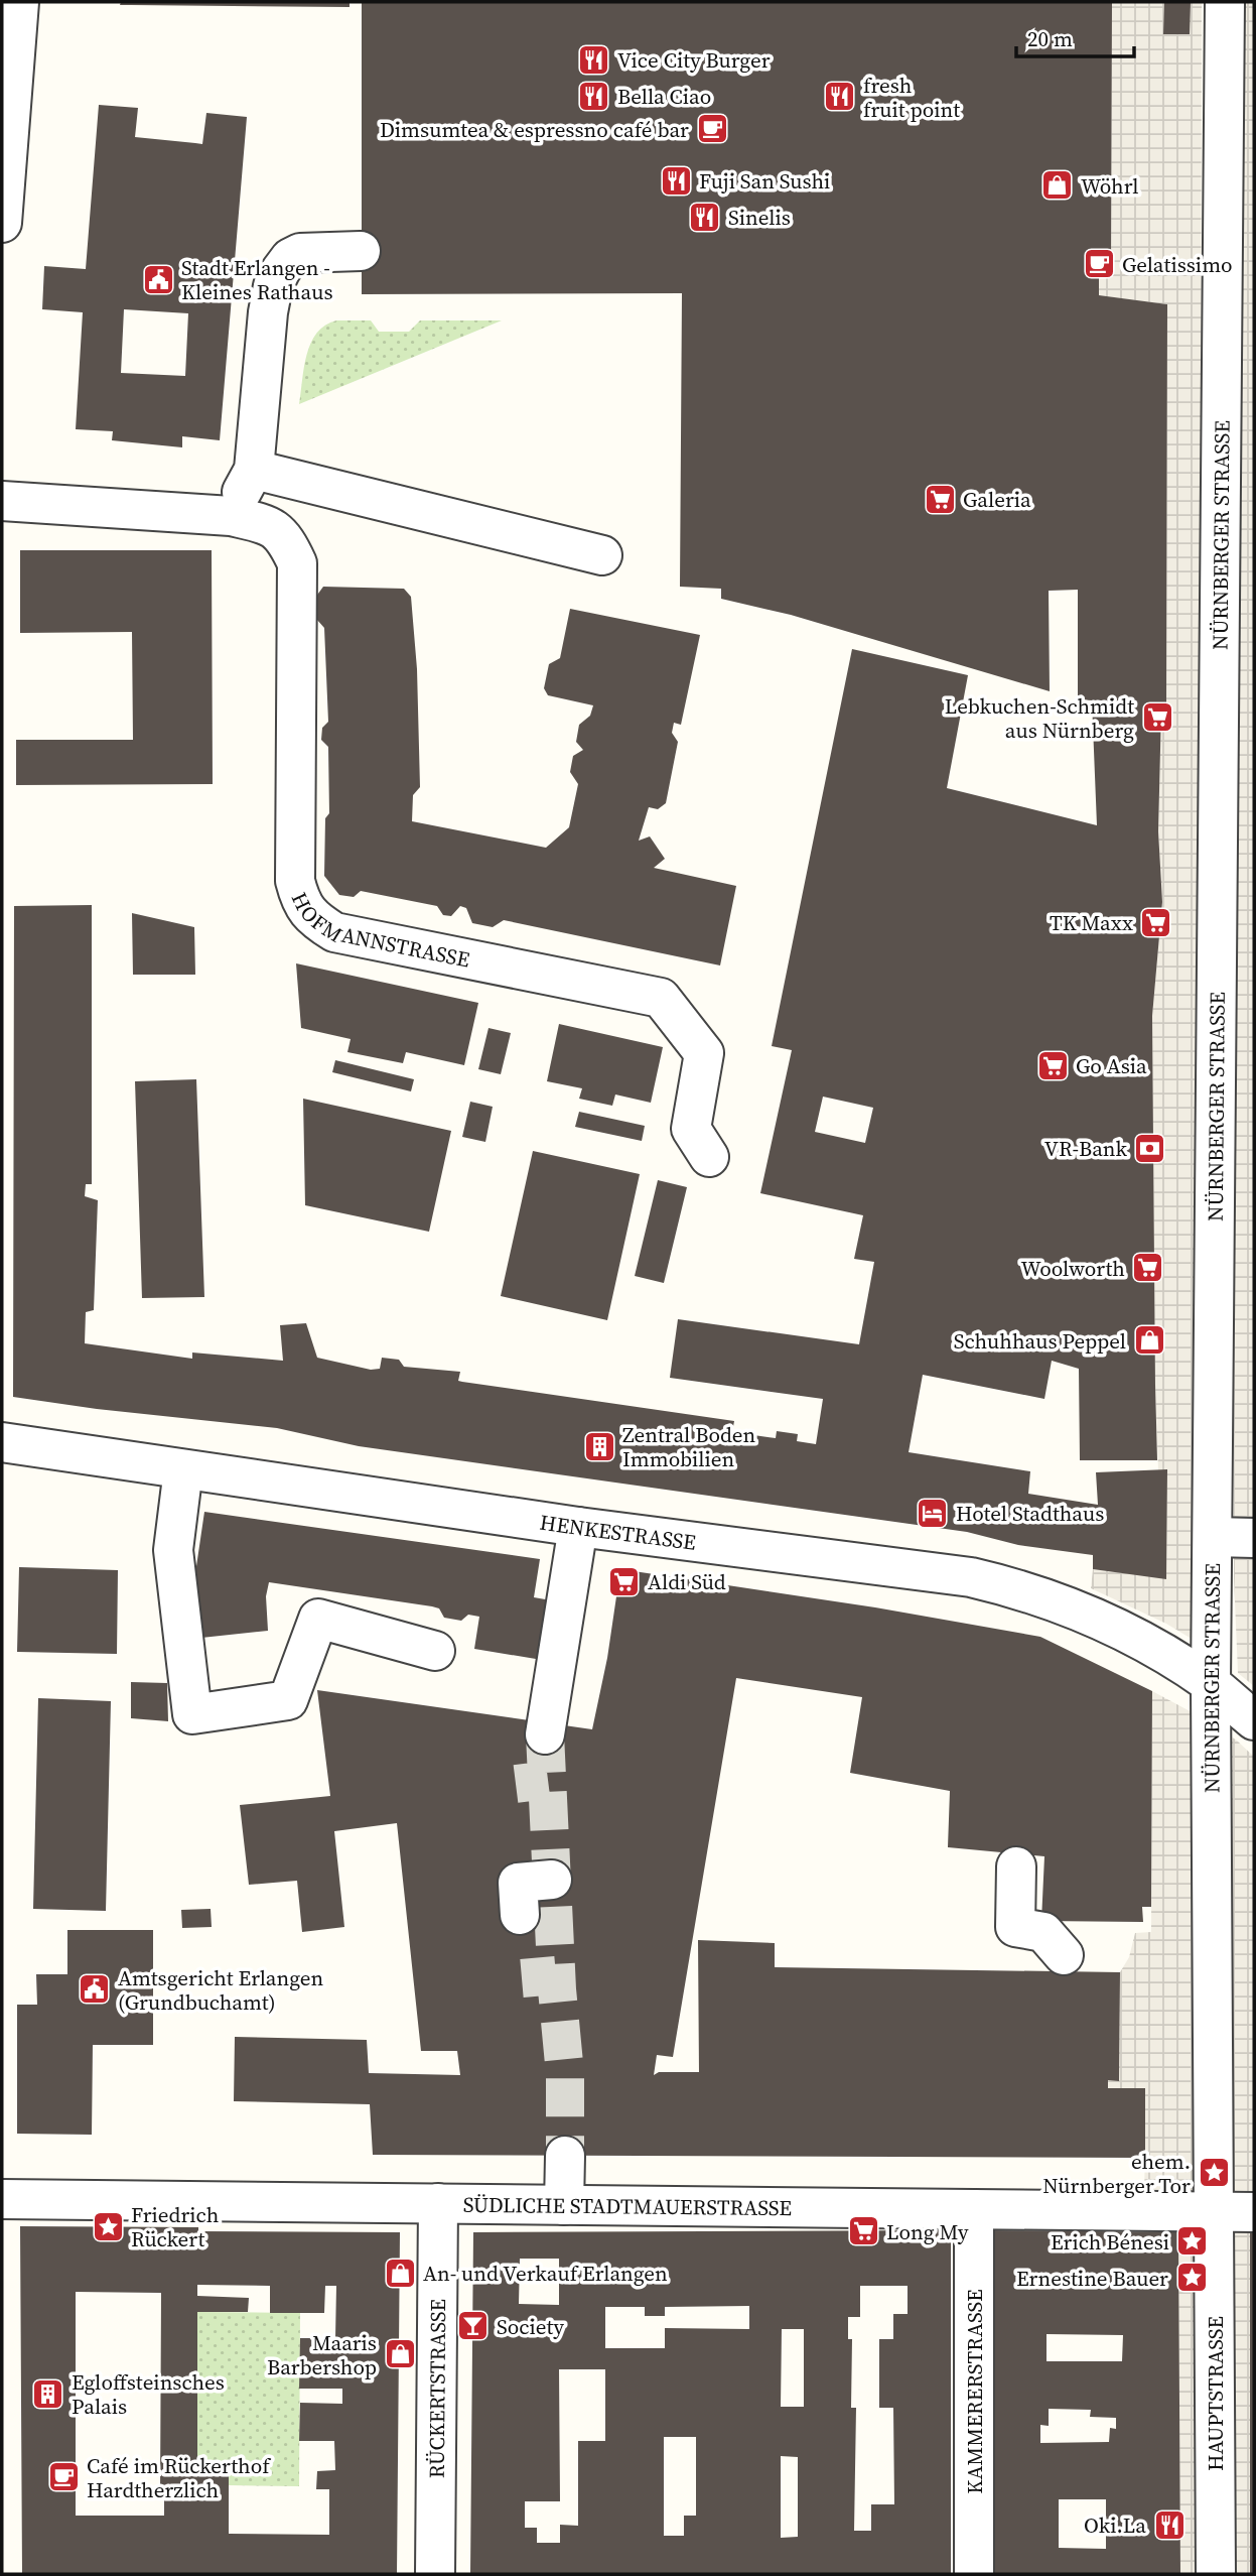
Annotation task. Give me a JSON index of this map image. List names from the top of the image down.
{
  "streets": {
    "street": [
      "NÜRNBERGER STRASSE",
      "HOFMANNSTRASSE",
      "HENKESTRASSE",
      "SÜDLICHE STADTMAUERSTRASSE",
      "RÜCKERTSTRASSE",
      "KAMMERERSTRASSE",
      "HAUPTSTRASSE"
    ]
  },
  "crossings": [
    ["NÜRNBERGER STRASSE", "HENKESTRASSE"],
    ["NÜRNBERGER STRASSE", "SÜDLICHE STADTMAUERSTRASSE"],
    ["NÜRNBERGER STRASSE", "HAUPTSTRASSE"],
    ["SÜDLICHE STADTMAUERSTRASSE", "RÜCKERTSTRASSE"],
    ["SÜDLICHE STADTMAUERSTRASSE", "KAMMERERSTRASSE"],
    ["SÜDLICHE STADTMAUERSTRASSE", "HAUPTSTRASSE"]
  ],
  "places": {
    "restaurant": [
      "Vice City Burger",
      "Bella Ciao",
      "fresh fruit point",
      "Fuji San Sushi",
      "Sinelis",
      "Oki.La"
    ],
    "cafe": ["Dimsumtea & espressno café bar", "Gelatissimo", "Café im Rückerthof Hardtherzlich"],
    "shop": [
      "Wöhrl",
      "Schuhhaus Peppel",
      "An- und Verkauf Erlangen",
      "Maaris Barbershop"
    ],
    "public building": ["Stadt Erlangen - Kleines Rathaus", "Amtsgericht Erlangen (Grundbuchamt)"],
    "supermarket": [
      "Galeria",
      "Lebkuchen-Schmidt aus Nürnberg",
      "TK Maxx",
      "Go Asia",
      "Woolworth",
      "Aldi Süd",
      "Long My"
    ],
    "bank": ["VR-Bank"],
    "building": ["Zentral Boden Immobilien", "Egloffsteinsches Palais"],
    "hotel": ["Hotel Stadthaus"],
    "place": [
      "ehem. Nürnberger Tor",
      "Friedrich Rückert",
      "Erich Bénesi",
      "Ernestine Bauer"
    ],
    "bar": ["Society"]
  },
  "scale_bar": "20 m"
}
